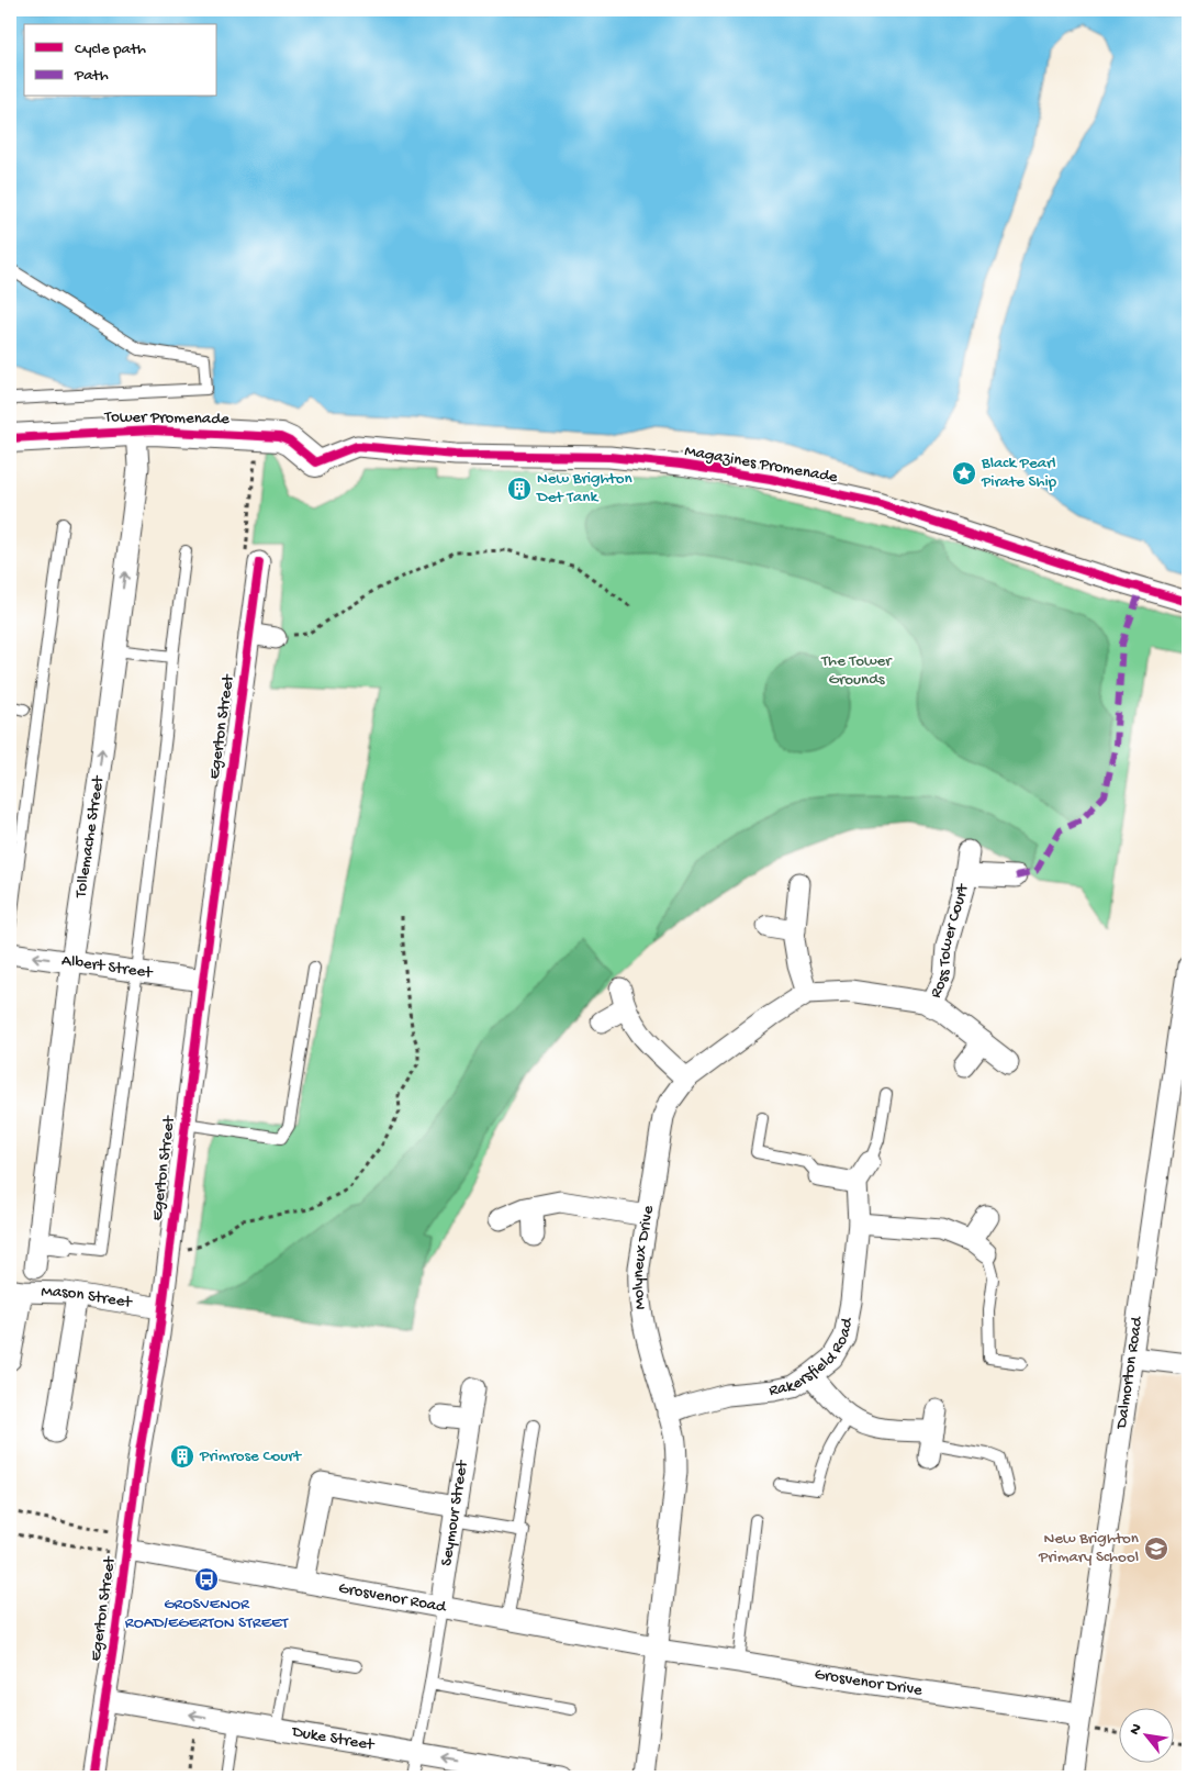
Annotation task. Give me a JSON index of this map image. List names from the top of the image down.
{
  "streets": {
    "street": [
      "Tower Promenade",
      "Magazines Promenade",
      "Egerton Street",
      "Tollemache Street",
      "Ross Tower Court",
      "Albert Street",
      "Molyneux Drive",
      "Mason Street",
      "Rakersfield Road",
      "Dalmorton Road",
      "Seymour Street",
      "Grosvenor Road",
      "Grosvenor Drive",
      "Duke Street"
    ]
  },
  "crossings": [
    ["Tower Promenade", "Tollemache Street"],
    ["Egerton Street", "Albert Street"],
    ["Egerton Street", "Mason Street"],
    ["Egerton Street", "Grosvenor Road"],
    ["Egerton Street", "Duke Street"],
    ["Tollemache Street", "Albert Street"],
    ["Ross Tower Court", "Molyneux Drive"],
    ["Molyneux Drive", "Rakersfield Road"],
    ["Molyneux Drive", "Grosvenor Road"],
    ["Molyneux Drive", "Grosvenor Drive"],
    ["Dalmorton Road", "Grosvenor Drive"],
    ["Seymour Street", "Grosvenor Road"],
    ["Grosvenor Road", "Grosvenor Drive"]
  ],
  "one_way": ["Tollemache Street", "Duke Street"],
  "parks": ["The Tower Grounds"],
  "places": {
    "place": ["Black Pearl Pirate Ship"],
    "building": ["New Brighton Det Tank", "Primrose Court"],
    "school or university": ["New Brighton Primary School"],
    "bus stop": ["GROSVENOR ROAD/EGERTON STREET"]
  },
  "legend": ["Cycle path", "Path"],
  "north": "top left"
}
